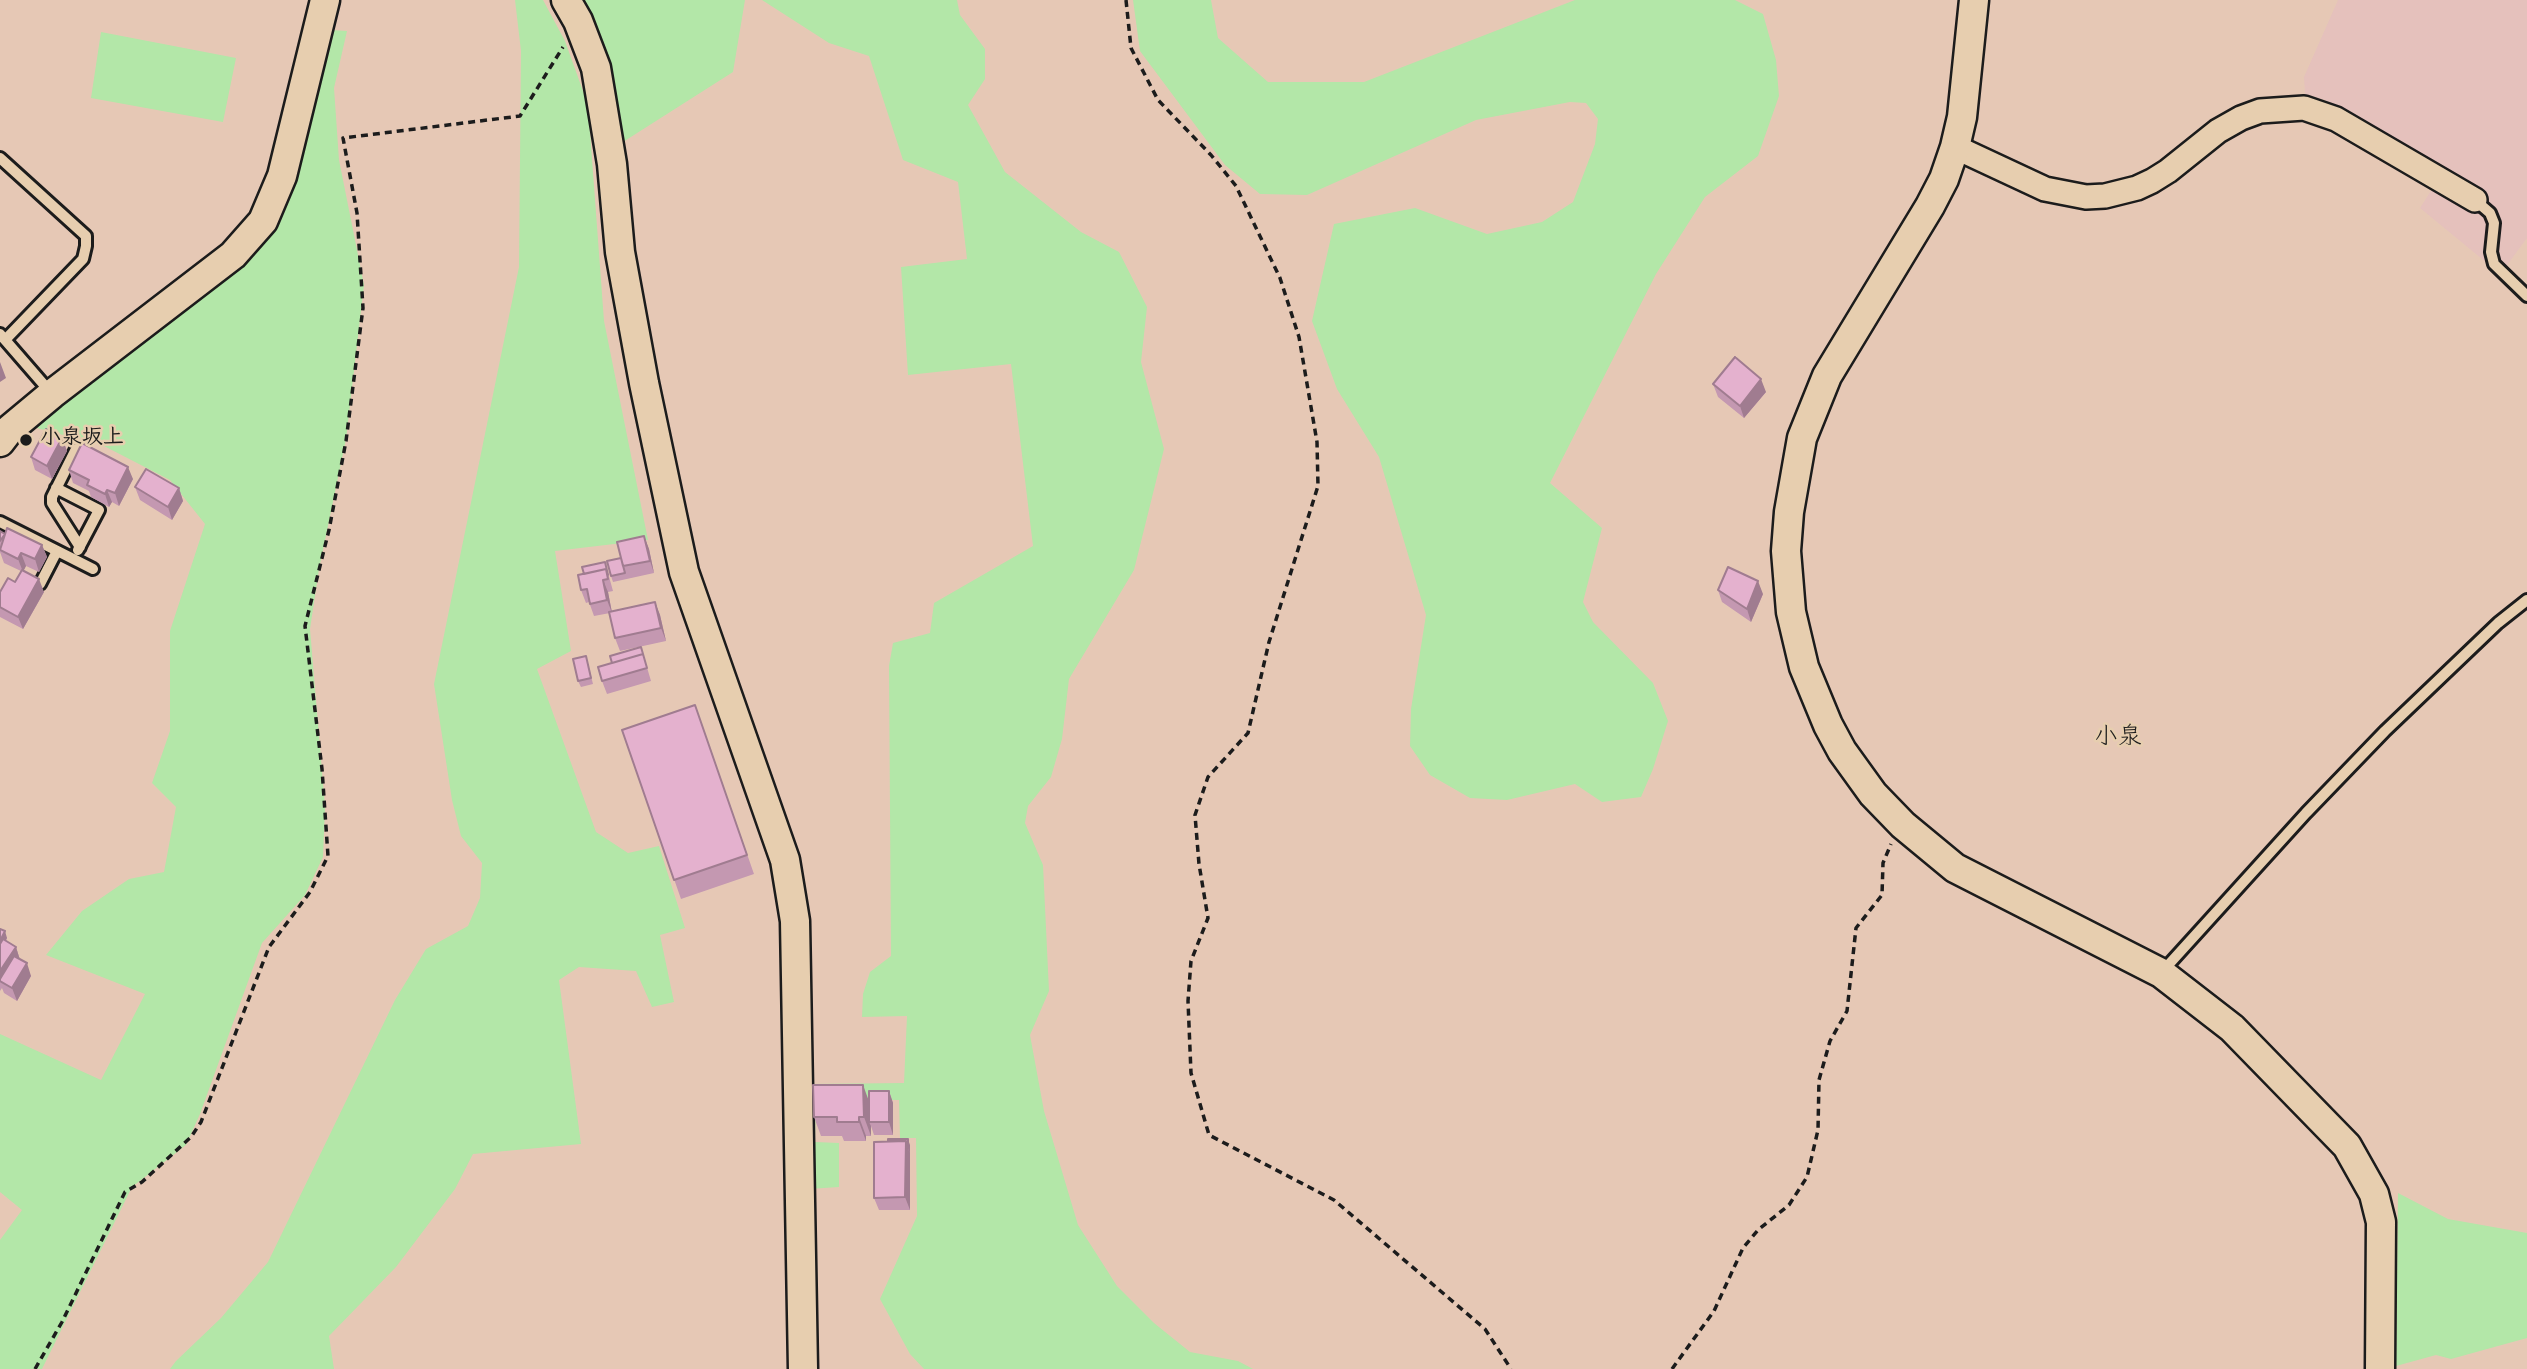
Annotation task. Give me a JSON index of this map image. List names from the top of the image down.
{
  "districts": ["小泉"],
  "places": ["小泉坂上"]
}
